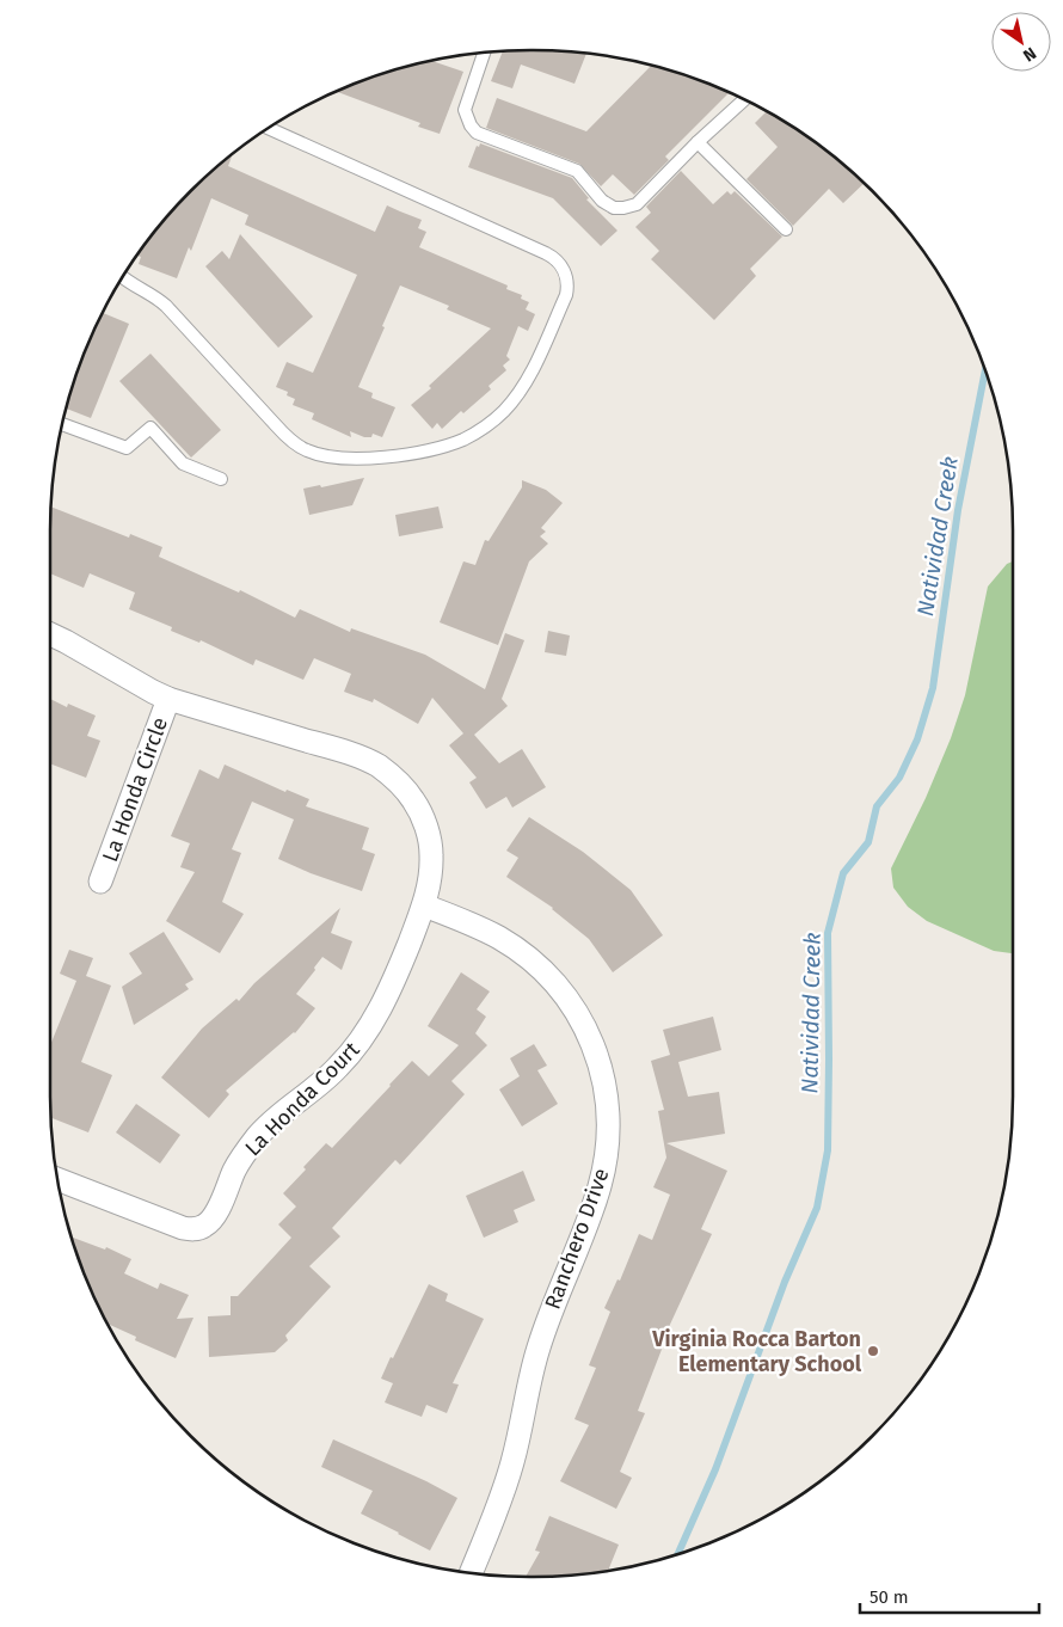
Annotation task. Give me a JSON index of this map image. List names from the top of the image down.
{
  "streets": {
    "street": ["La Honda Circle", "La Honda Court", "Ranchero Drive"]
  },
  "crossings": [
    ["La Honda Circle", "La Honda Court"],
    ["La Honda Court", "Ranchero Drive"]
  ],
  "water": ["Natividad Creek"],
  "places": ["Virginia Rocca Barton Elementary School"],
  "scale_bar": "50 m",
  "north": "bottom right"
}
